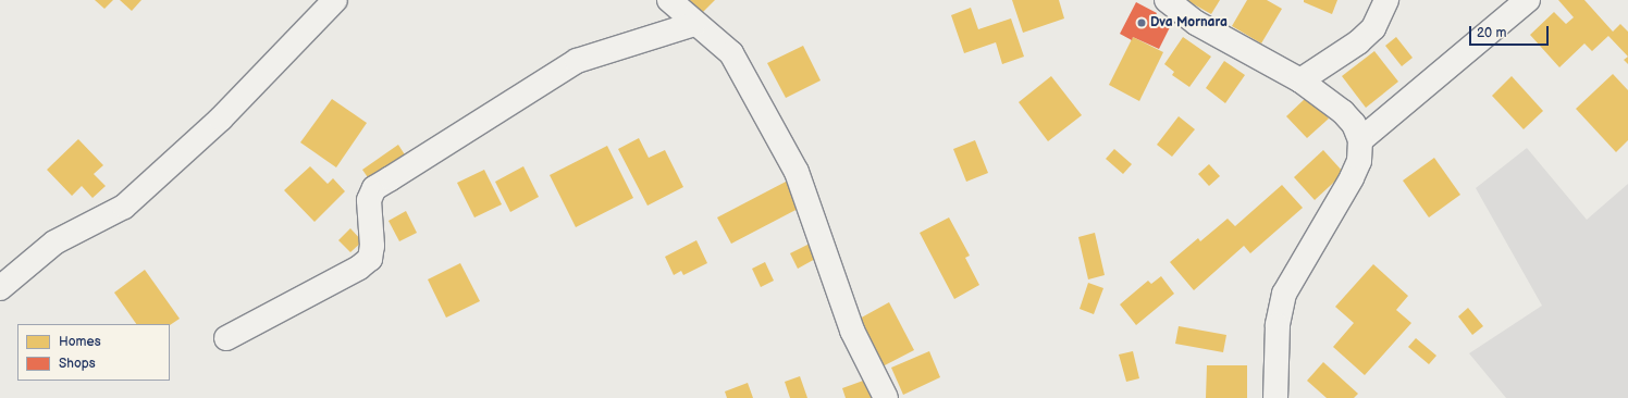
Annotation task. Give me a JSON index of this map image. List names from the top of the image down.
{
  "places": ["Dva Mornara"],
  "legend": ["Homes", "Shops"],
  "scale_bar": "20 m"
}
